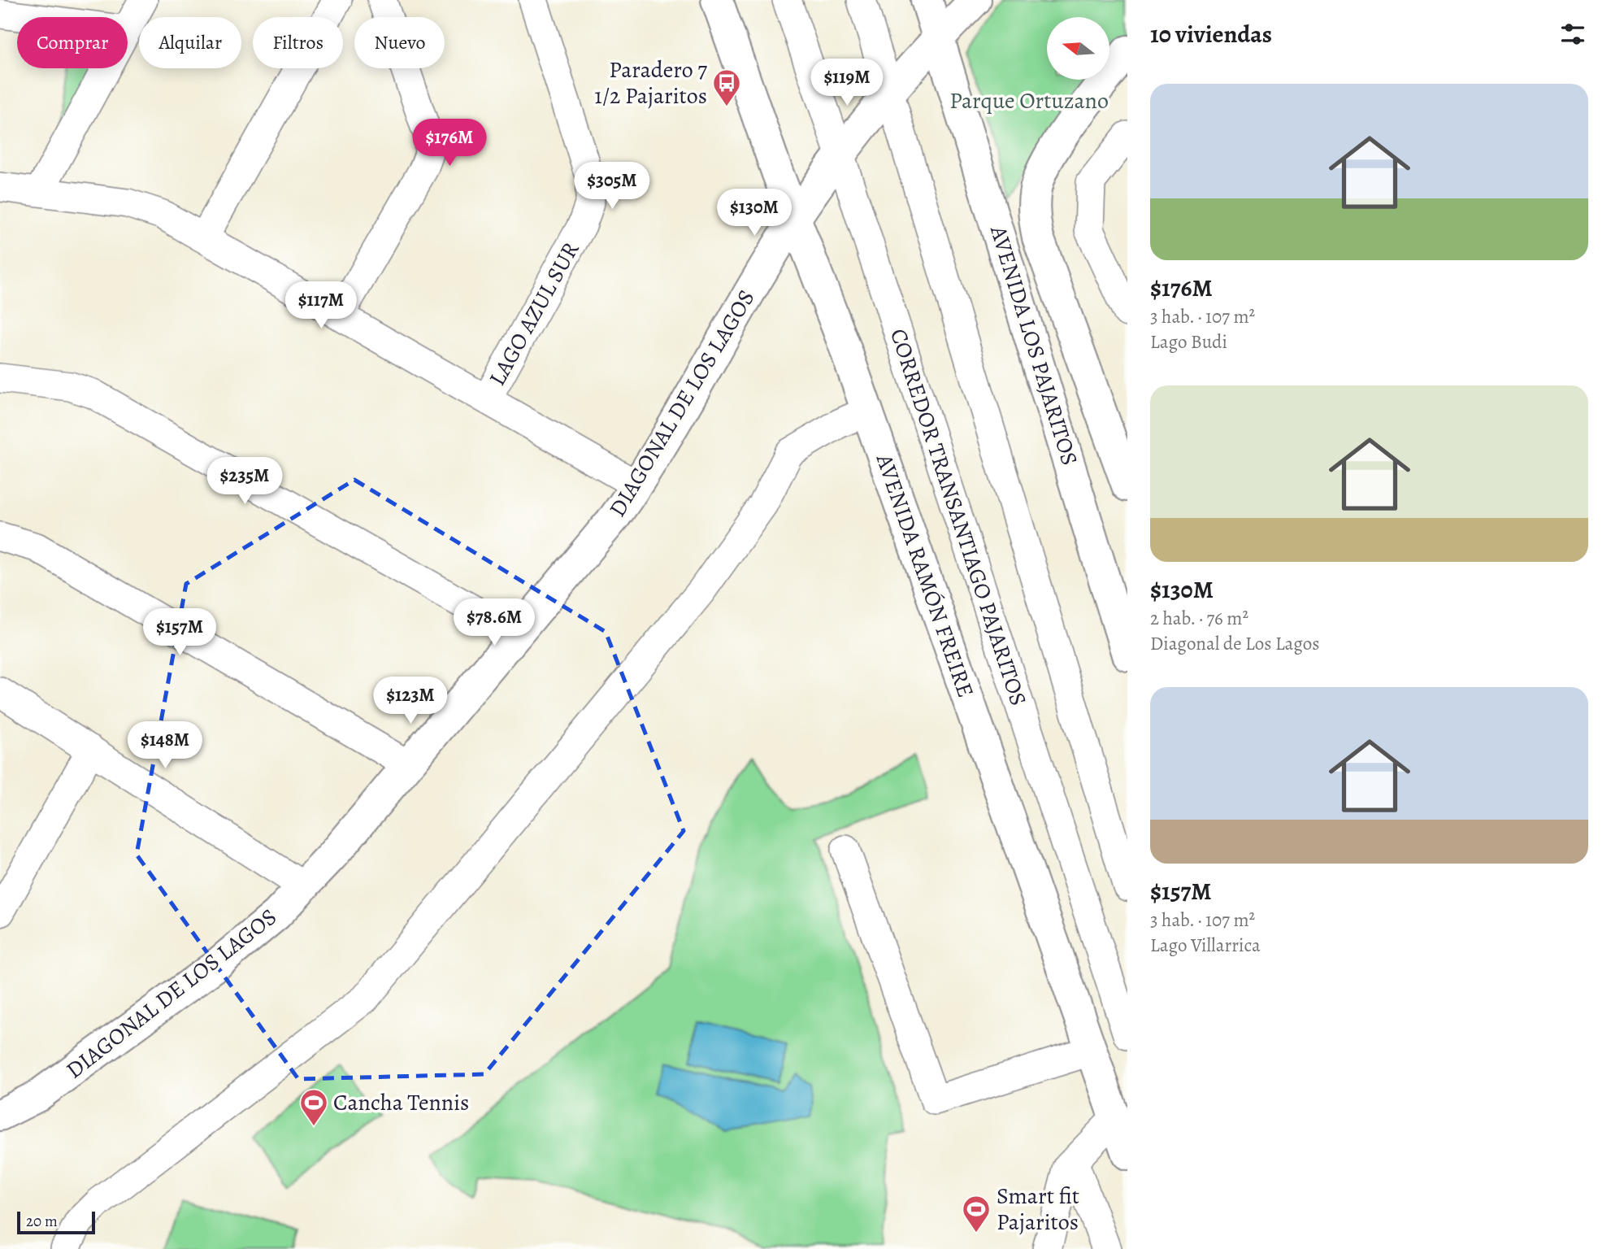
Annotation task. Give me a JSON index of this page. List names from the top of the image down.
{
  "streets": {
    "main road": ["AVENIDA LOS PAJARITOS", "DIAGONAL DE LOS LAGOS", "AVENIDA RAMÓN FREIRE"],
    "street": ["LAGO AZUL SUR", "CORREDOR TRANSANTIAGO PAJARITOS"]
  },
  "crossings": [
    ["AVENIDA LOS PAJARITOS", "DIAGONAL DE LOS LAGOS"],
    ["DIAGONAL DE LOS LAGOS", "CORREDOR TRANSANTIAGO PAJARITOS"],
    ["DIAGONAL DE LOS LAGOS", "AVENIDA RAMÓN FREIRE"]
  ],
  "parks": ["Parque Ortuzano"],
  "places": {
    "bus stop": ["Paradero 7 1/2 Pajaritos"],
    "sports": ["Cancha Tennis", "Smart fit Pajaritos"]
  },
  "scale_bar": "20 m",
  "north": "left",
  "page": {
    "heading": "10 viviendas",
    "chip": [
      "Comprar",
      "Alquilar",
      "Filtros",
      "Nuevo"
    ],
    "price": [
      "$119M",
      "$176M",
      "$305M",
      "$130M",
      "$117M",
      "$235M",
      "$78.6M",
      "$157M",
      "$123M",
      "$148M"
    ],
    "list": [
      {
        "name": "$176M",
        "note": "3 hab. · 107 m² · Lago Budi"
      },
      {
        "name": "$130M",
        "note": "2 hab. · 76 m² · Diagonal de Los Lagos"
      },
      {
        "name": "$157M",
        "note": "3 hab. · 107 m² · Lago Villarrica"
      }
    ],
    "scale": "20 m"
  }
}
